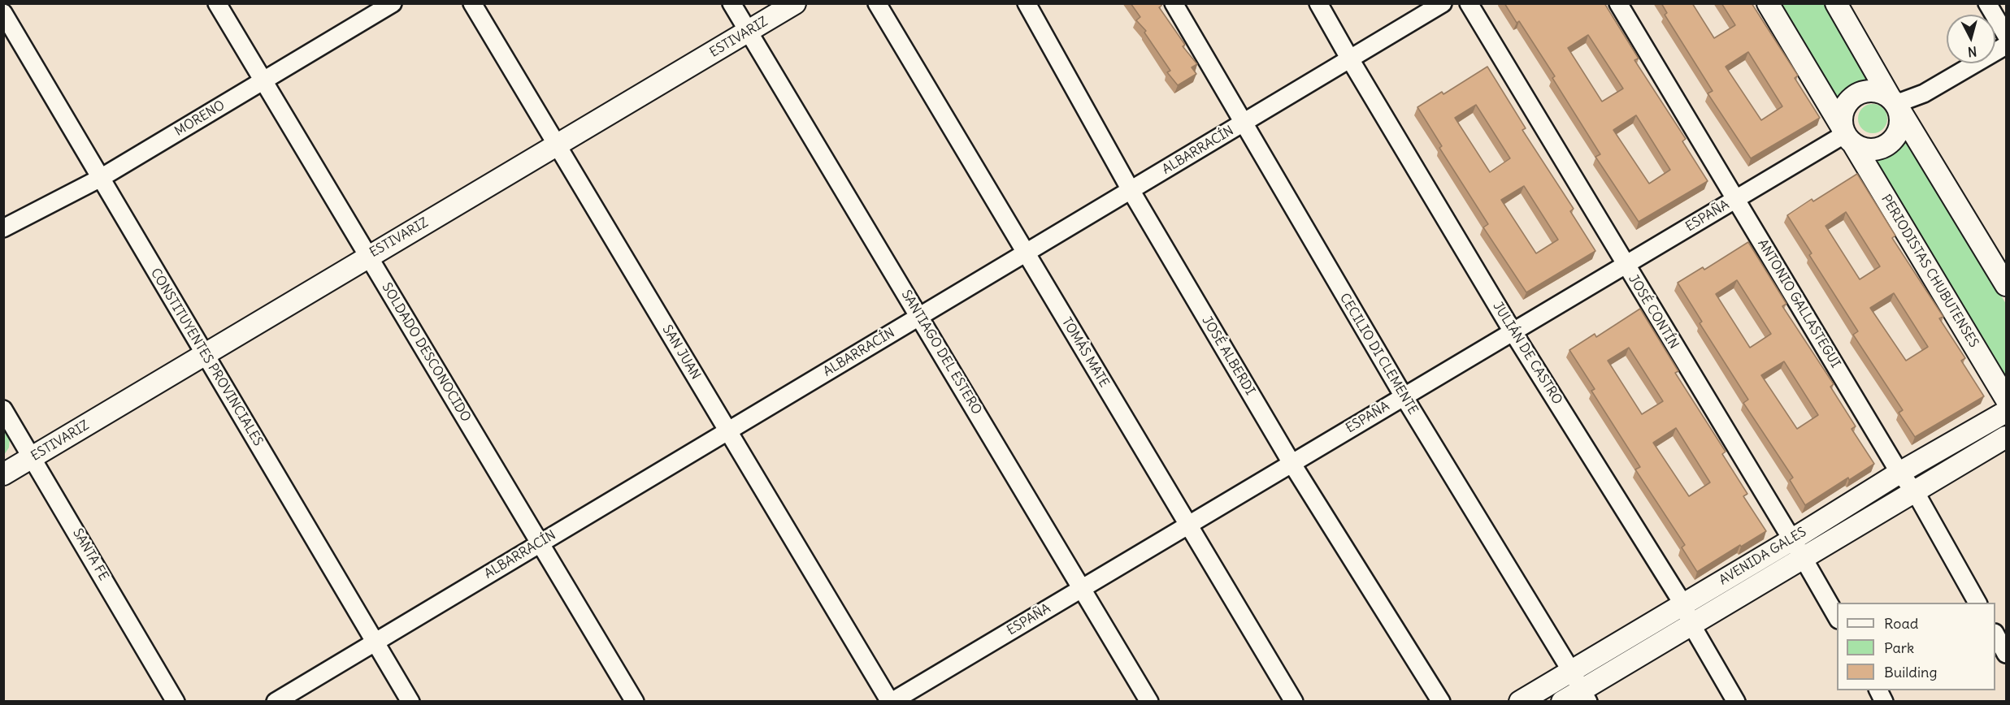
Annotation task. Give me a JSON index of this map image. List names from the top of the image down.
{
  "streets": {
    "street": [
      "ESTIVARIZ",
      "MORENO",
      "ALBARRACÍN",
      "ESPAÑA",
      "PERIODISTAS CHUBUTENSES",
      "ANTONIO GALLASTEGUI",
      "JOSÉ CONTÍN",
      "SOLDADO DESCONOCIDO",
      "SAN JUAN",
      "SANTIAGO DEL ESTERO",
      "TOMÁS MATE",
      "JULIÁN DE CASTRO",
      "CECILIO DI CLEMENTE",
      "JOSÉ ALBERDI",
      "CONSTITUYENTES PROVINCIALES",
      "SANTA FE",
      "AVENIDA GALES"
    ]
  },
  "crossings": [
    ["ESTIVARIZ", "SOLDADO DESCONOCIDO"],
    ["ESTIVARIZ", "SAN JUAN"],
    ["ESTIVARIZ", "SANTIAGO DEL ESTERO"],
    ["ESTIVARIZ", "CONSTITUYENTES PROVINCIALES"],
    ["ESTIVARIZ", "SANTA FE"],
    ["MORENO", "SOLDADO DESCONOCIDO"],
    ["MORENO", "CONSTITUYENTES PROVINCIALES"],
    ["ALBARRACÍN", "SOLDADO DESCONOCIDO"],
    ["ALBARRACÍN", "SAN JUAN"],
    ["ALBARRACÍN", "SANTIAGO DEL ESTERO"],
    ["ALBARRACÍN", "TOMÁS MATE"],
    ["ALBARRACÍN", "JULIÁN DE CASTRO"],
    ["ALBARRACÍN", "CECILIO DI CLEMENTE"],
    ["ALBARRACÍN", "JOSÉ ALBERDI"],
    ["ALBARRACÍN", "CONSTITUYENTES PROVINCIALES"],
    ["ESPAÑA", "PERIODISTAS CHUBUTENSES"],
    ["ESPAÑA", "ANTONIO GALLASTEGUI"],
    ["ESPAÑA", "JOSÉ CONTÍN"],
    ["ESPAÑA", "SAN JUAN"],
    ["ESPAÑA", "SANTIAGO DEL ESTERO"],
    ["ESPAÑA", "TOMÁS MATE"],
    ["ESPAÑA", "JULIÁN DE CASTRO"],
    ["ESPAÑA", "CECILIO DI CLEMENTE"],
    ["ESPAÑA", "JOSÉ ALBERDI"],
    ["ANTONIO GALLASTEGUI", "AVENIDA GALES"],
    ["JOSÉ CONTÍN", "AVENIDA GALES"],
    ["JULIÁN DE CASTRO", "AVENIDA GALES"],
    ["CECILIO DI CLEMENTE", "AVENIDA GALES"]
  ],
  "legend": ["Road", "Park", "Building"],
  "north": "bottom"
}
